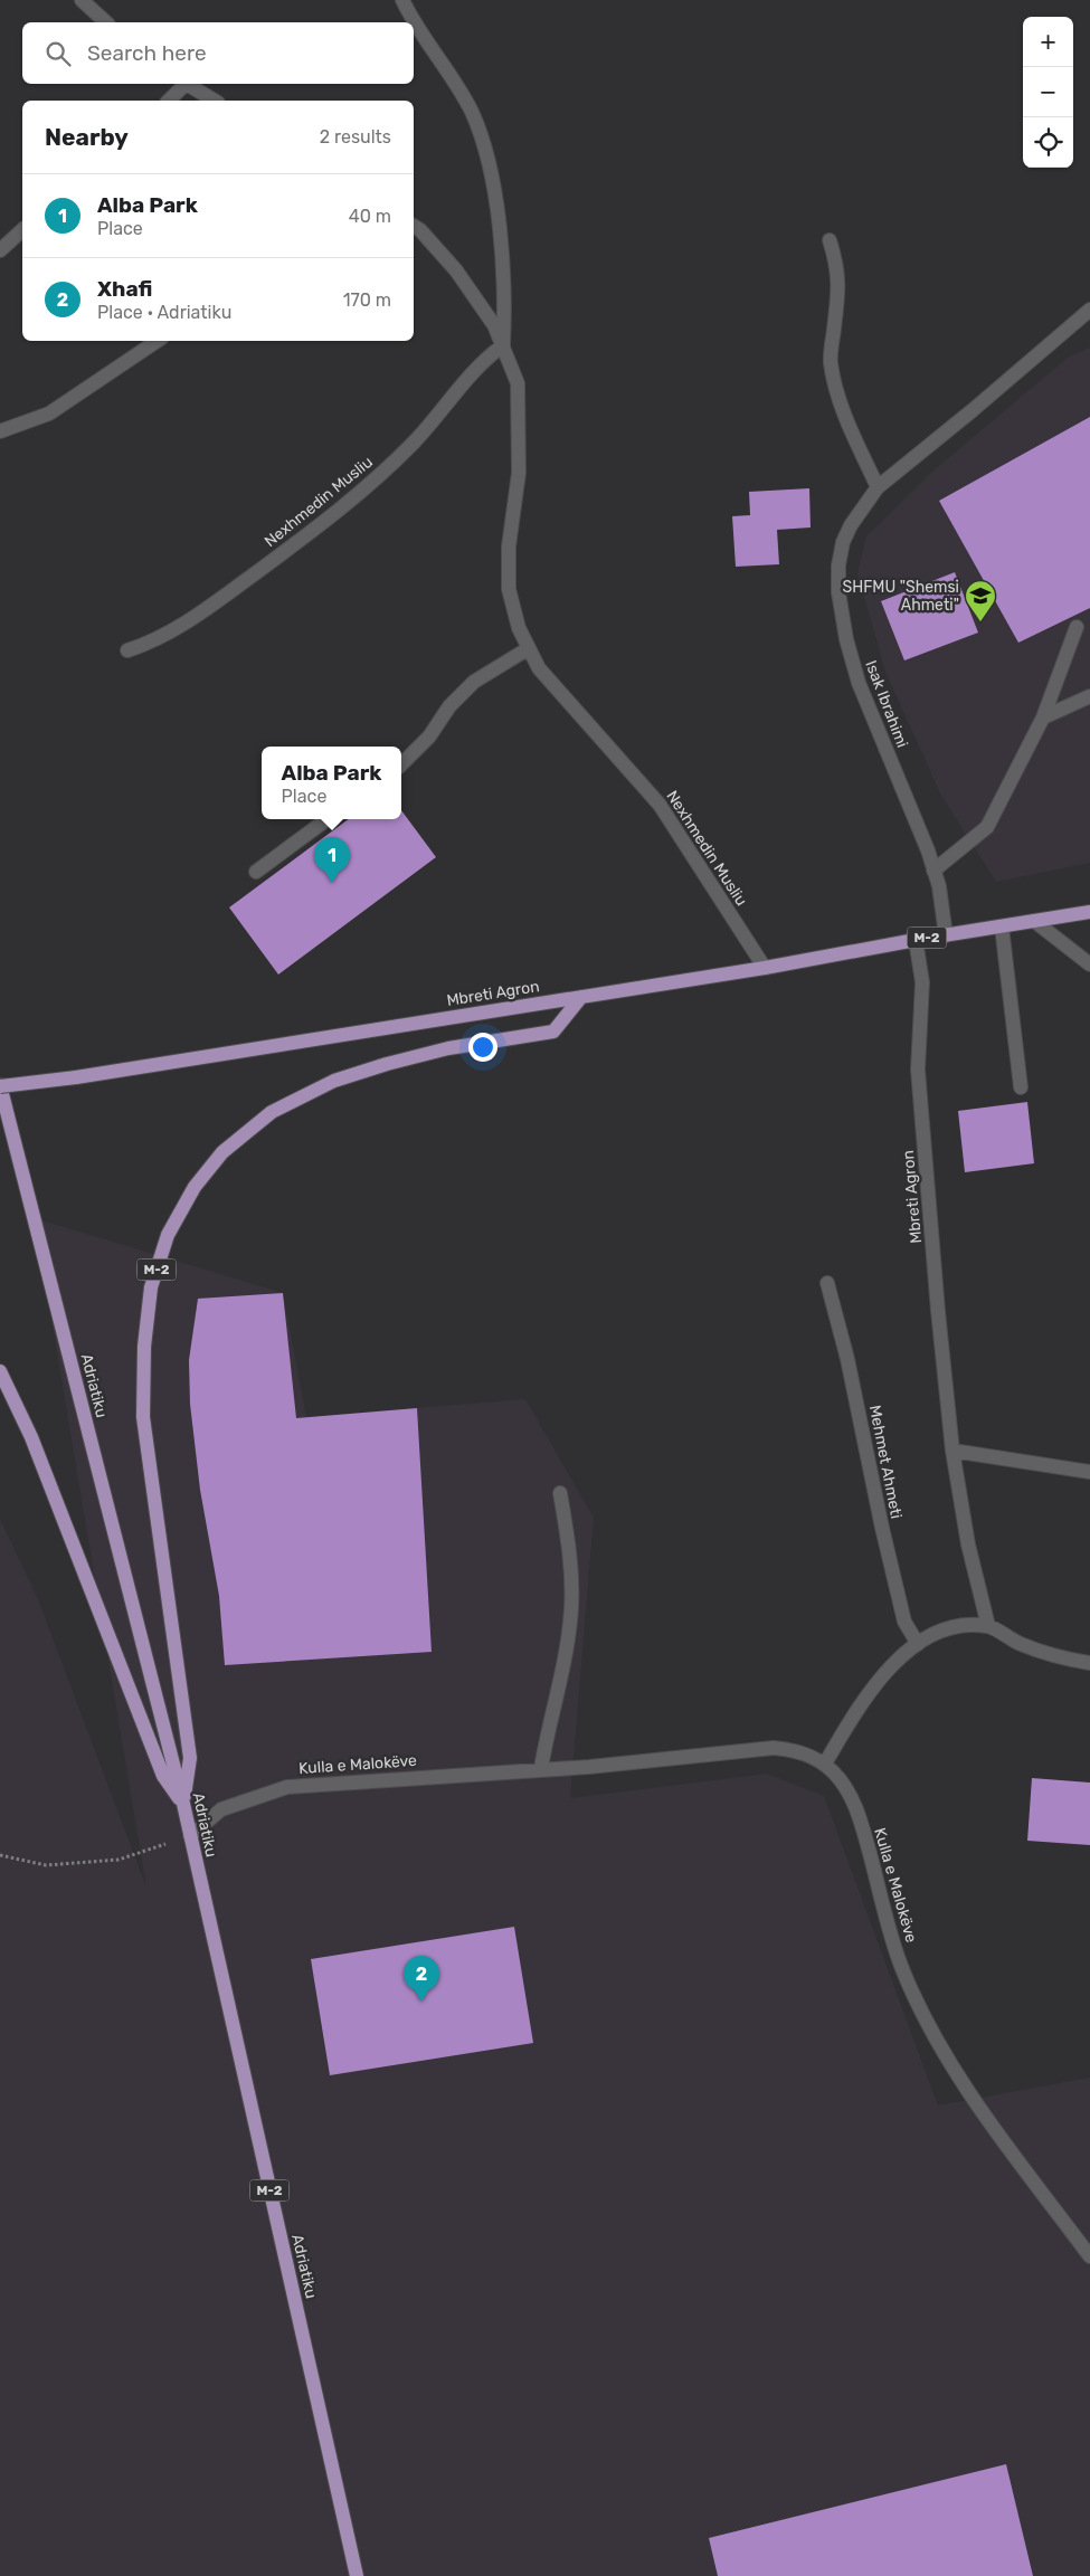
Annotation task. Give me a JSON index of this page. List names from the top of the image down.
{
  "streets": {
    "main road": ["M-2", "Mbreti Agron", "Adriatiku"],
    "street": [
      "Nexhmedin Musliu",
      "Isak Ibrahimi",
      "Mehmet Ahmeti",
      "Kulla e Malokëve"
    ]
  },
  "crossings": [
    ["Nexhmedin Musliu", "Mbreti Agron"],
    ["Isak Ibrahimi", "Mbreti Agron"],
    ["M-2", "Mbreti Agron"],
    ["M-2", "Adriatiku"],
    ["Mbreti Agron", "Adriatiku"],
    ["Adriatiku", "Kulla e Malokëve"]
  ],
  "places": {
    "school or university": ["SHFMU \"Shemsi Ahmeti\""]
  },
  "page": {
    "map_buttons": ["+", "−"],
    "search": "Search here",
    "heading": ["Nearby", "2 results"],
    "list": [
      {
        "mark": "1",
        "name": "Alba Park",
        "note": "Place",
        "value": "40 m"
      },
      {
        "mark": "2",
        "name": "Xhafi",
        "note": "Place · Adriatiku",
        "value": "170 m"
      }
    ],
    "popup": ["Alba Park", "Place"],
    "pins": ["1", "2"]
  }
}
